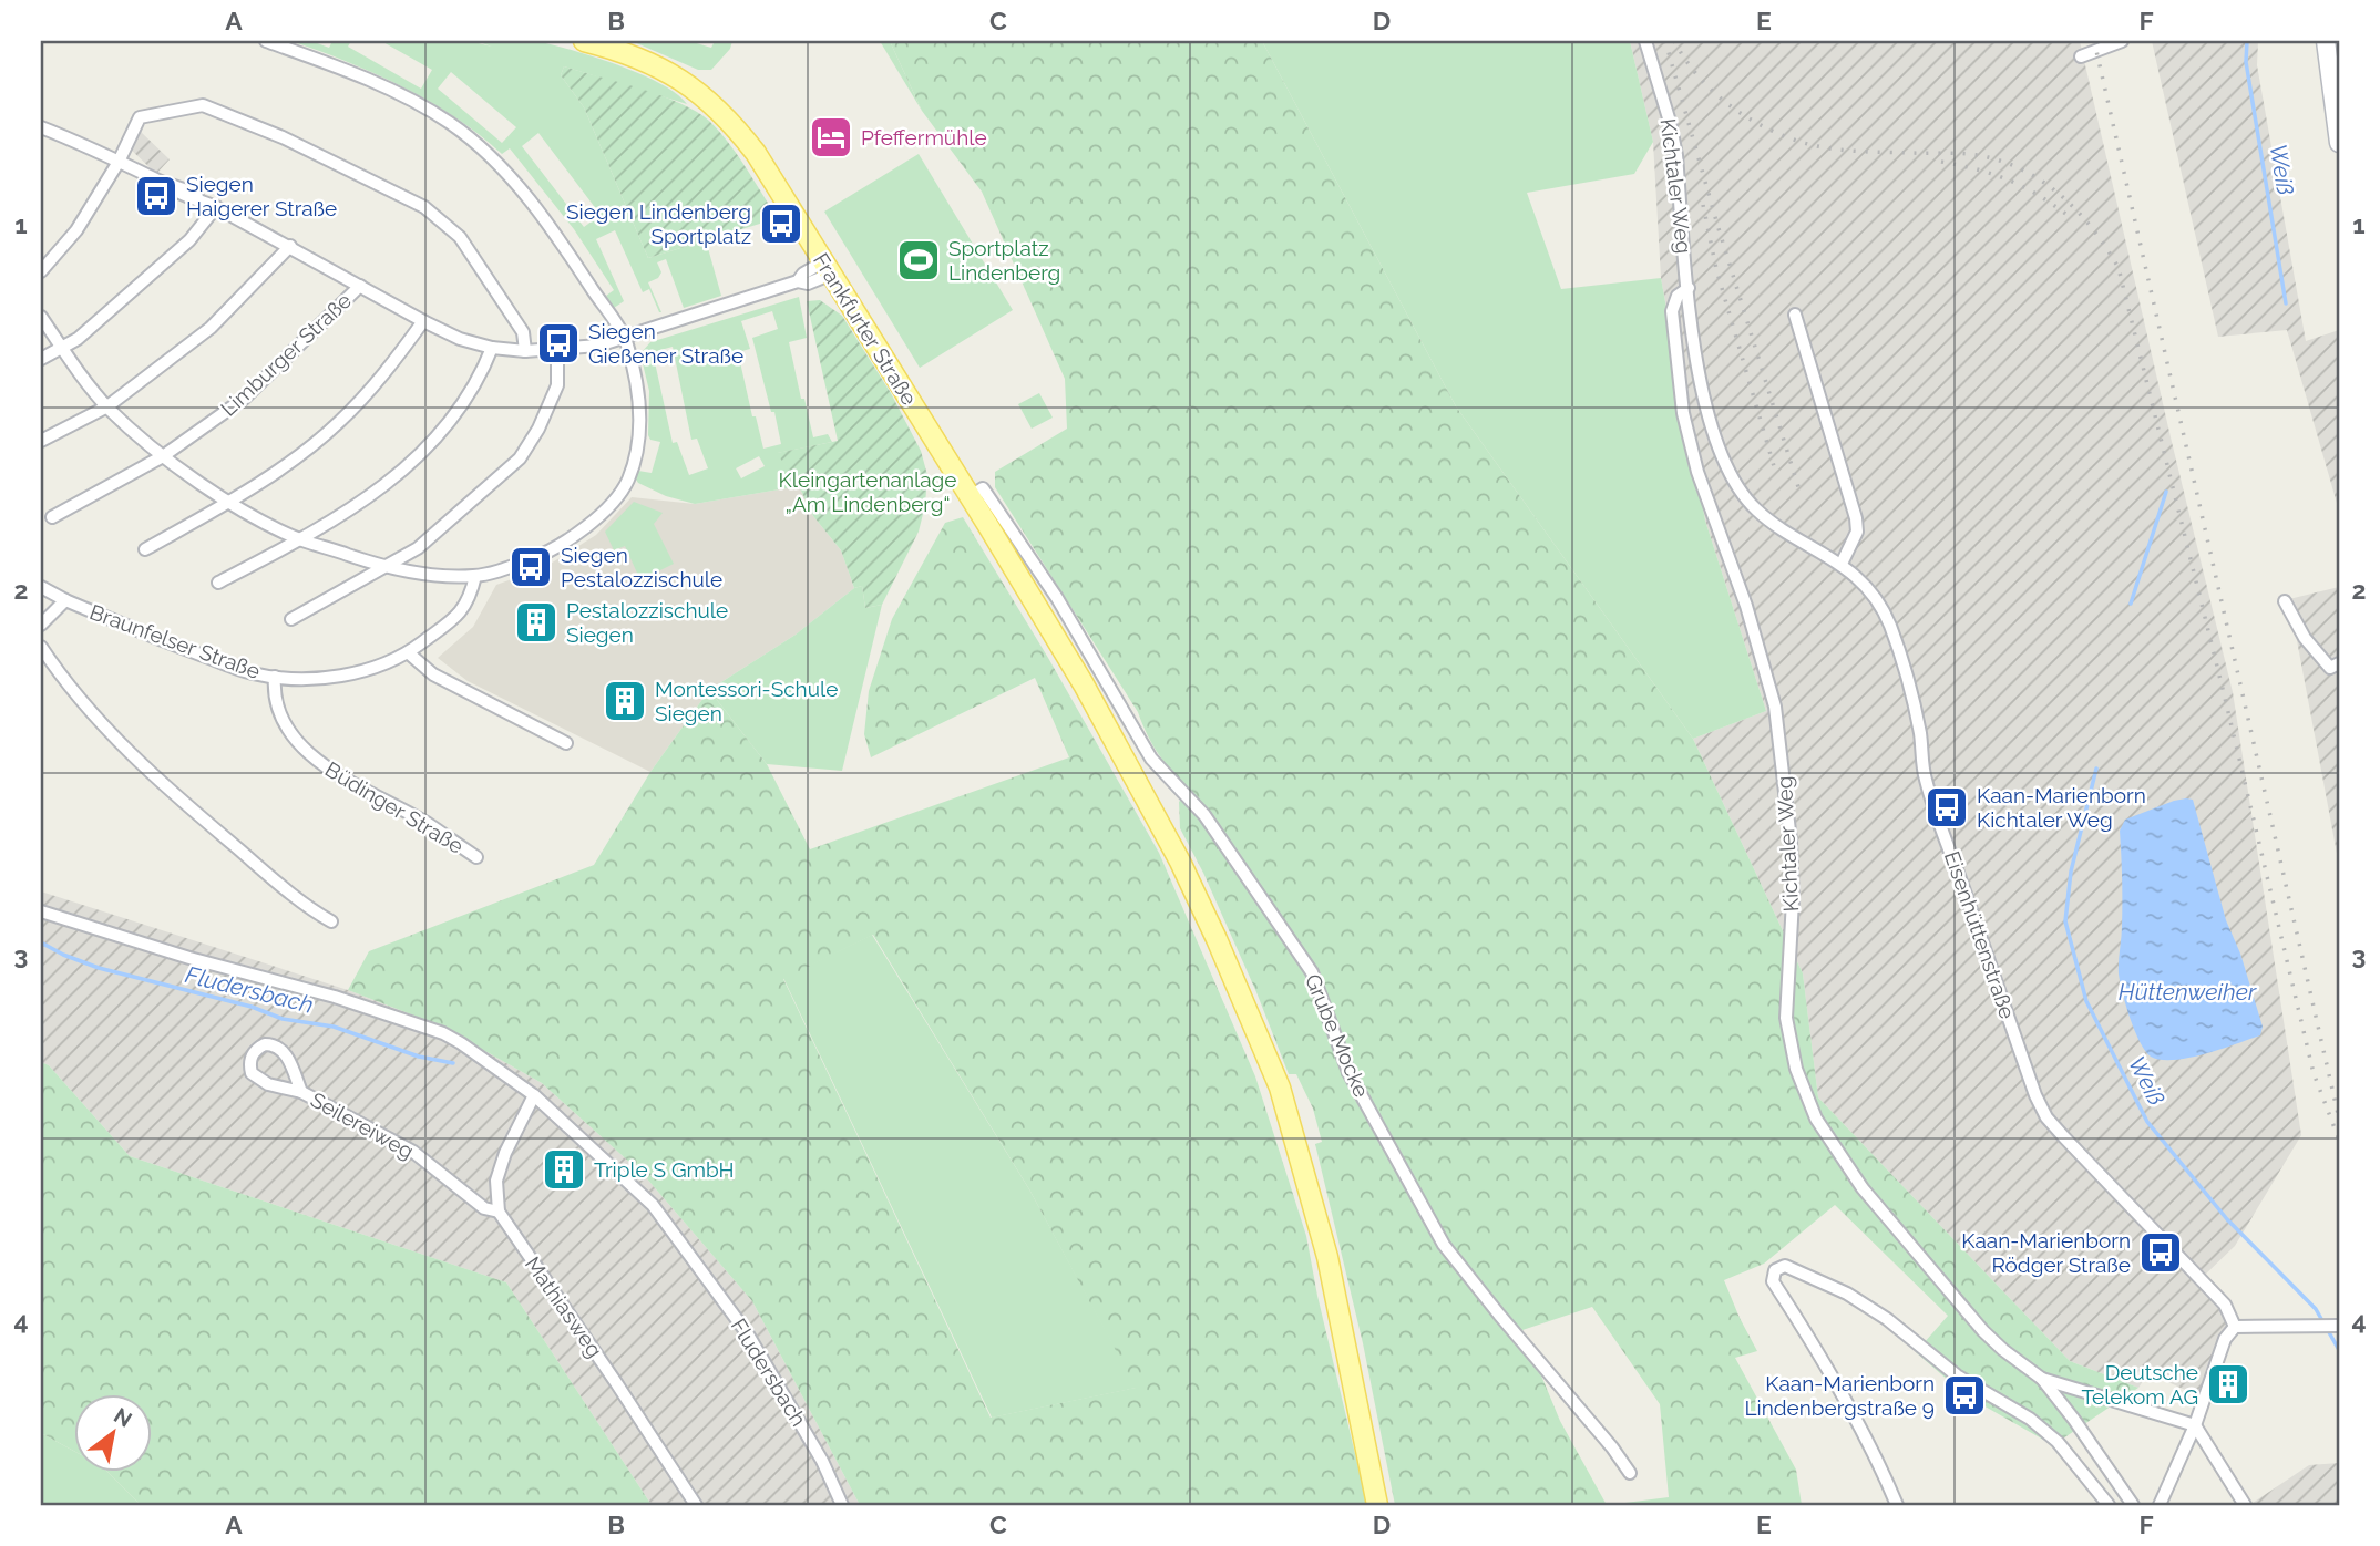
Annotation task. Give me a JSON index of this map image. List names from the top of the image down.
{
  "streets": {
    "main road": ["Frankfurter Straße"],
    "street": [
      "Kichtaler Weg",
      "Limburger Straße",
      "Braunfelser Straße",
      "Büdinger Straße",
      "Eisenhüttenstraße",
      "Grube Mocke",
      "Seilereiweg",
      "Mathiasweg",
      "Fludersbach"
    ]
  },
  "crossings": [
    ["Kichtaler Weg", "Eisenhüttenstraße"],
    ["Frankfurter Straße", "Grube Mocke"],
    ["Braunfelser Straße", "Büdinger Straße"],
    ["Seilereiweg", "Mathiasweg"]
  ],
  "water": ["Weiß", "Fludersbach", "Hüttenweiher"],
  "parks": ["Kleingartenanlage „Am Lindenberg“"],
  "places": {
    "hotel": ["Pfeffermühle"],
    "bus stop": [
      "Siegen Haigerer Straße",
      "Siegen Lindenberg Sportplatz",
      "Siegen Gießener Straße",
      "Siegen Pestalozzischule",
      "Kaan-Marienborn Kichtaler Weg",
      "Kaan-Marienborn Rödger Straße",
      "Kaan-Marienborn Lindenbergstraße 9"
    ],
    "sports": ["Sportplatz Lindenberg"],
    "building": [
      "Pestalozzischule Siegen",
      "Montessori-Schule Siegen",
      "Triple S GmbH",
      "Deutsche Telekom AG"
    ]
  },
  "north": "top right",
  "grid": {
    "columns": [
      "A",
      "B",
      "C",
      "D",
      "E",
      "F"
    ],
    "rows": [
      "1",
      "2",
      "3",
      "4"
    ]
  }
}
